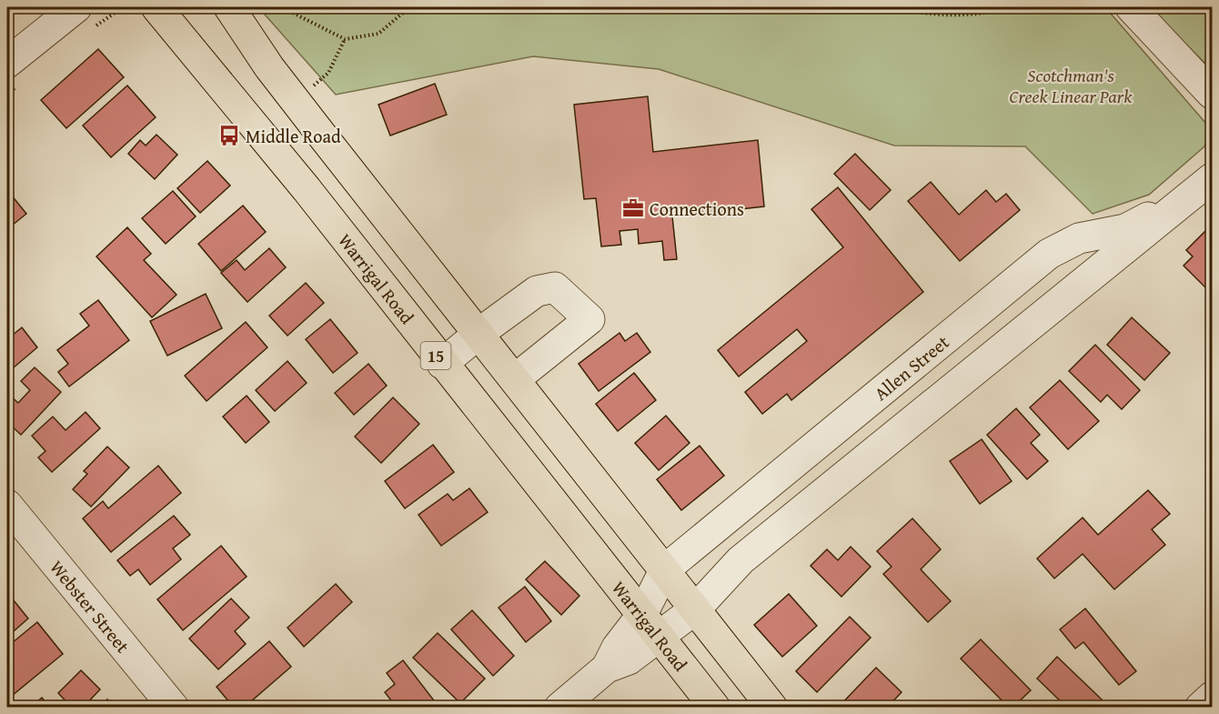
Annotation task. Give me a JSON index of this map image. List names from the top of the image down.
{
  "streets": {
    "highway": ["Warrigal Road", "15"],
    "street": ["Allen Street", "Webster Street"]
  },
  "crossings": [
    ["Warrigal Road", "Allen Street"]
  ],
  "parks": ["Scotchman's Creek Linear Park"],
  "places": {
    "bus stop": ["Middle Road"],
    "office": ["Connections"]
  }
}
